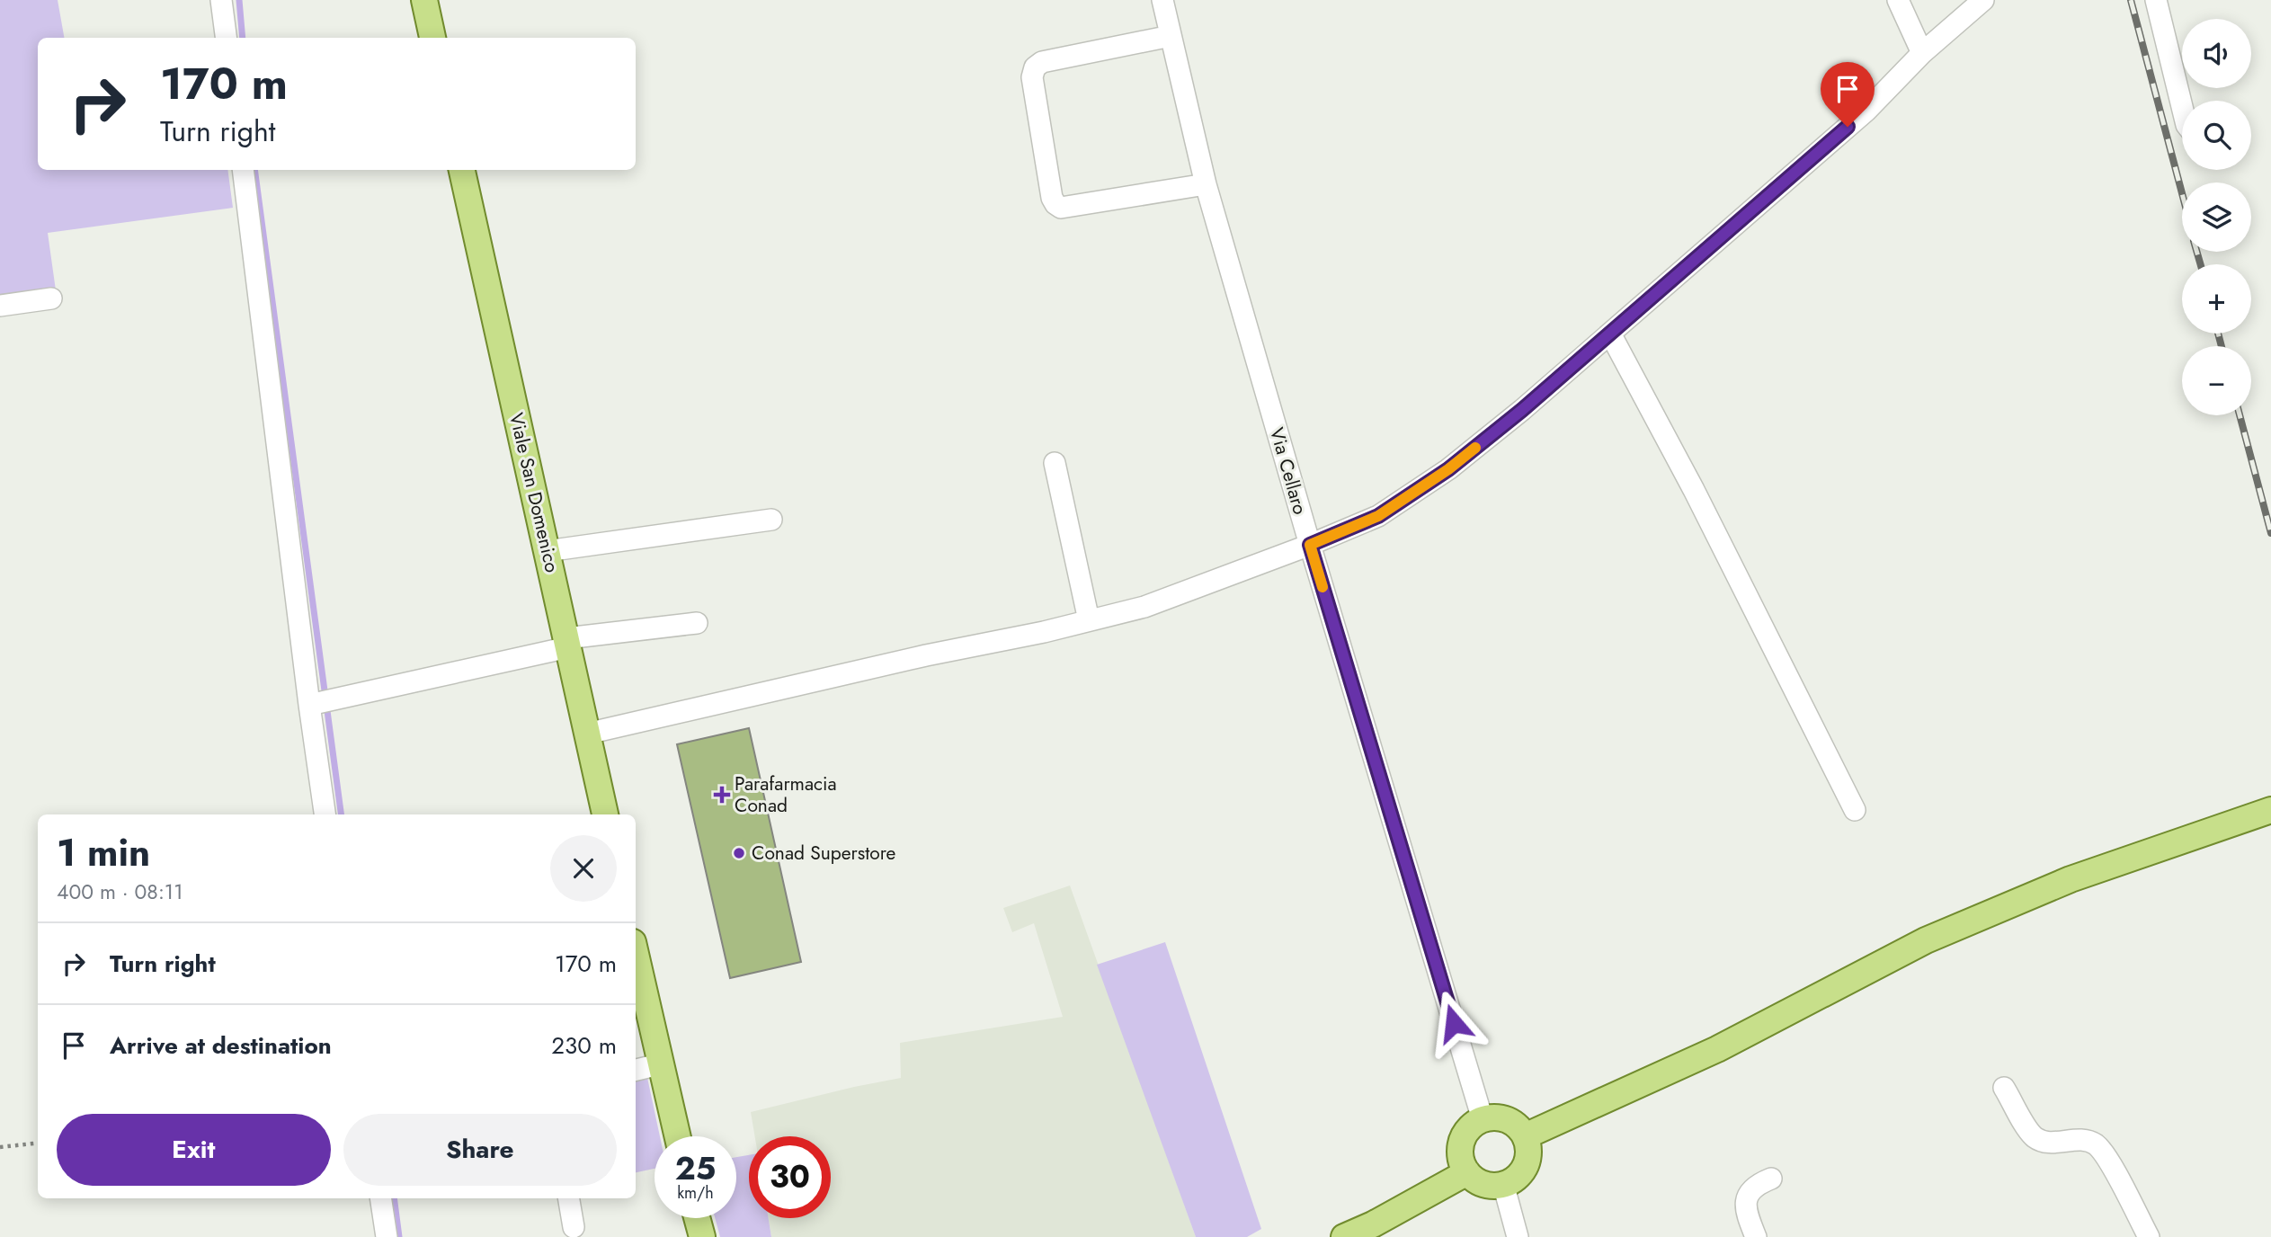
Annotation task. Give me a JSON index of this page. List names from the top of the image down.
{
  "streets": {
    "main road": ["Viale San Domenico"],
    "street": ["Via Cellaro"]
  },
  "places": {
    "health": ["Parafarmacia Conad"],
    "other": ["Conad Superstore"]
  },
  "page": {
    "map_buttons": ["+", "−"],
    "turn": ["170 m", "Turn right"],
    "heading": ["1 min", "400 m · 08:11"],
    "list": [
      {
        "name": "Turn right",
        "value": "170 m"
      },
      {
        "name": "Arrive at destination",
        "value": "230 m"
      }
    ],
    "buttons": ["Exit", "Share"],
    "speed": "25 km/h",
    "limit": "30"
  }
}
